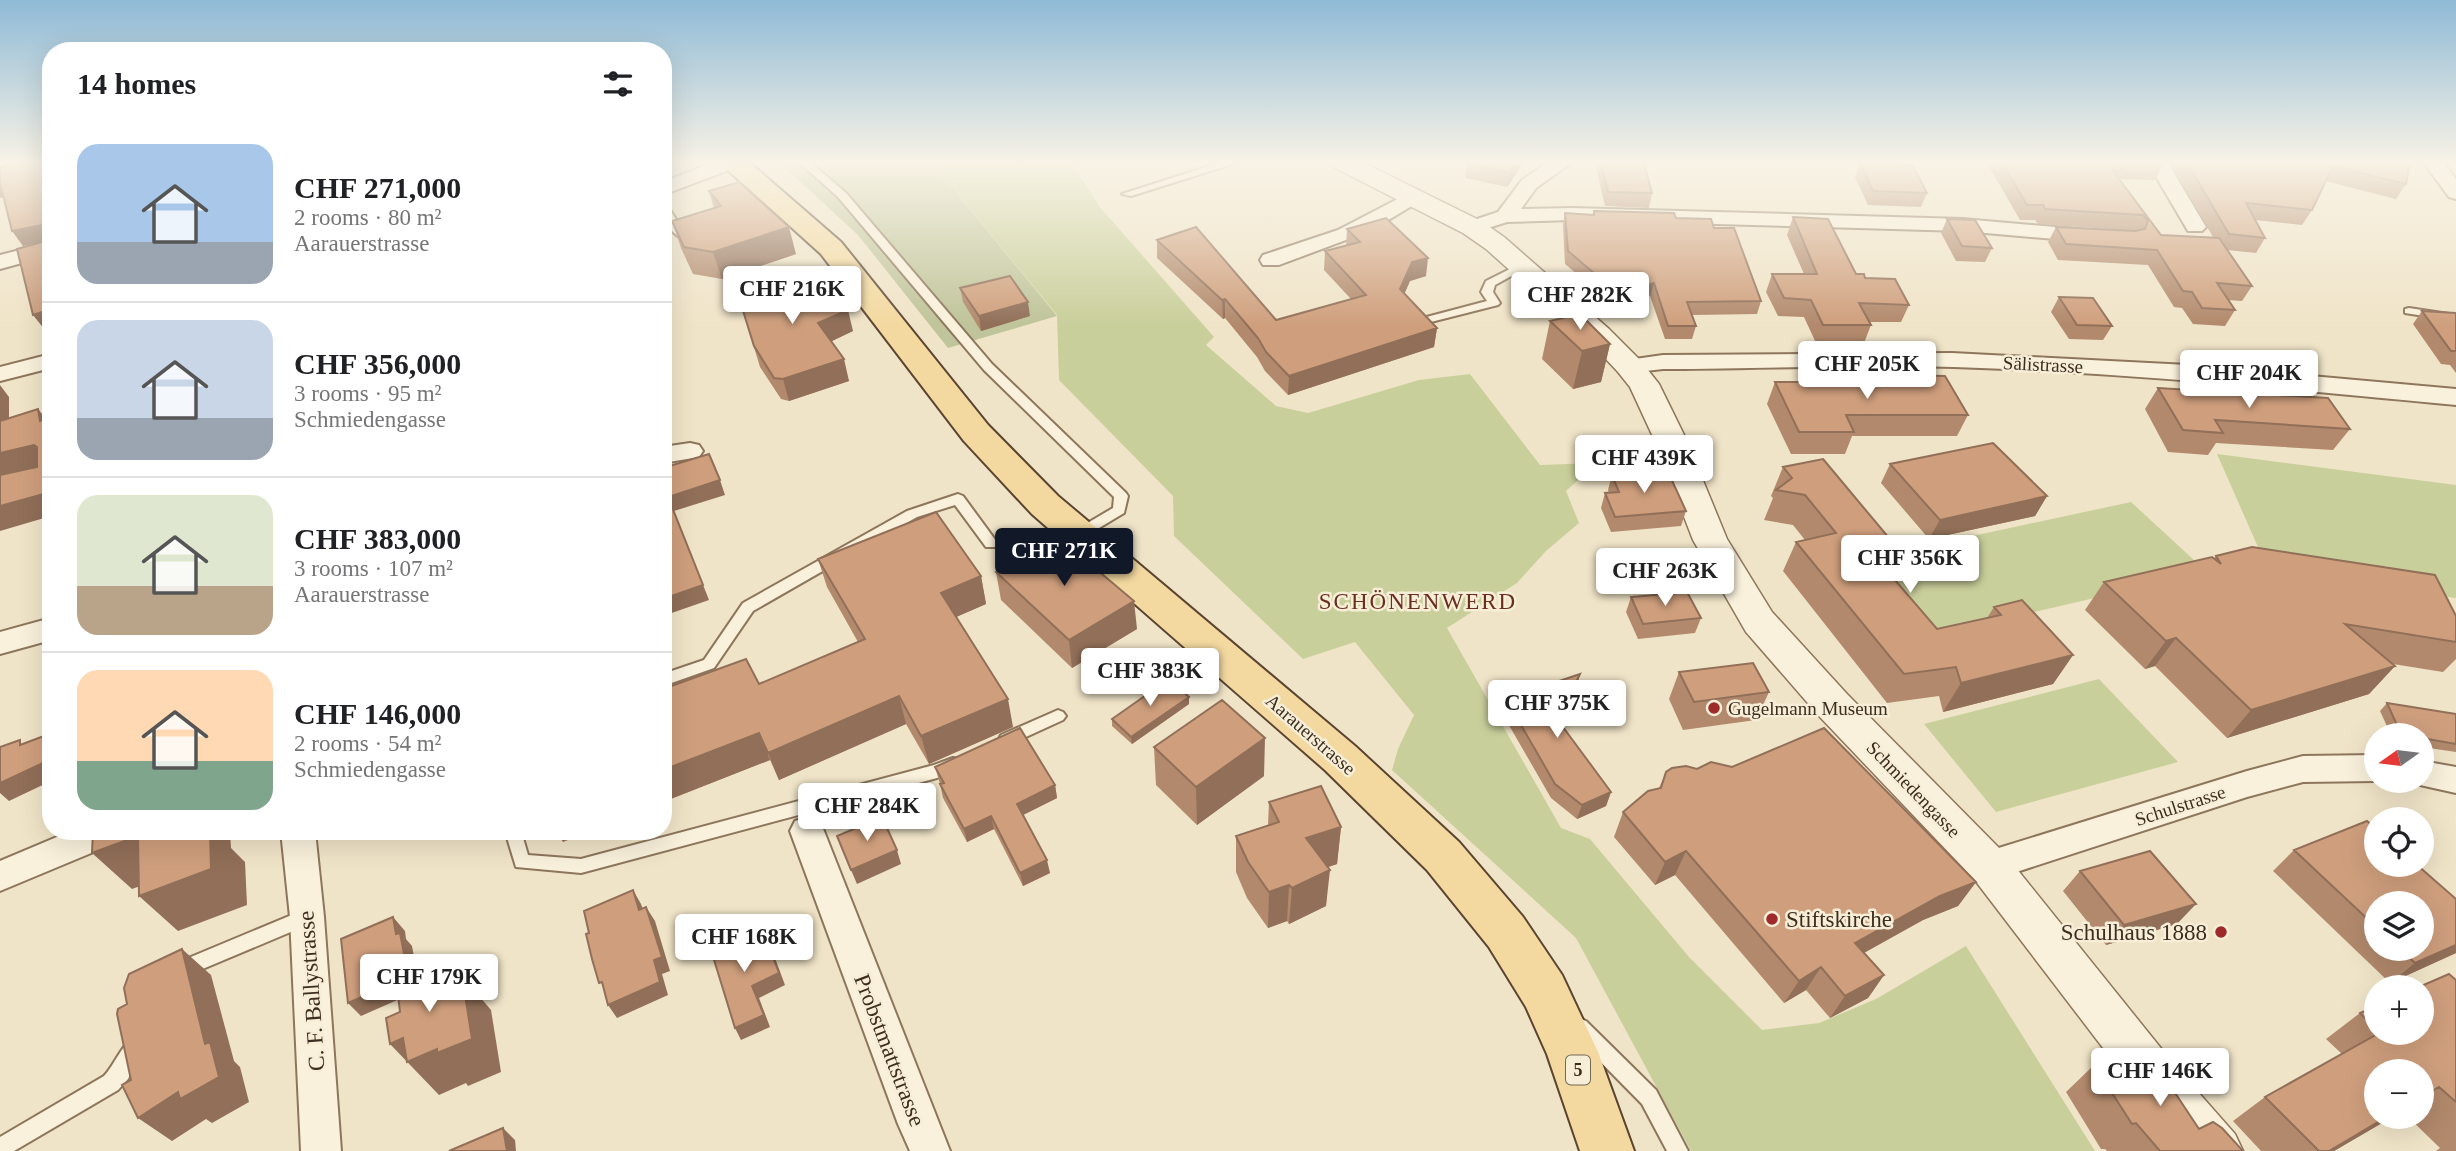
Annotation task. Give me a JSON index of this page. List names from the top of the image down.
{
  "streets": {
    "main road": ["Aarauerstrasse", "5"],
    "street": [
      "Sälistrasse",
      "Schmiedengasse",
      "Schulstrasse",
      "C. F. Ballystrasse",
      "Probstmattstrasse"
    ]
  },
  "crossings": [
    ["Sälistrasse", "Schmiedengasse"],
    ["Schmiedengasse", "Schulstrasse"]
  ],
  "districts": ["SCHÖNENWERD"],
  "places": ["Gugelmann Museum", "Stiftskirche", "Schulhaus 1888"],
  "north": "left",
  "page": {
    "heading": "14 homes",
    "list": [
      {
        "name": "CHF 271,000",
        "note": "2 rooms · 80 m² · Aarauerstrasse"
      },
      {
        "name": "CHF 356,000",
        "note": "3 rooms · 95 m² · Schmiedengasse"
      },
      {
        "name": "CHF 383,000",
        "note": "3 rooms · 107 m² · Aarauerstrasse"
      },
      {
        "name": "CHF 146,000",
        "note": "2 rooms · 54 m² · Schmiedengasse"
      }
    ],
    "price": [
      "CHF 216K",
      "CHF 282K",
      "CHF 205K",
      "CHF 204K",
      "CHF 439K",
      "CHF 271K",
      "CHF 356K",
      "CHF 263K",
      "CHF 383K",
      "CHF 375K",
      "CHF 284K",
      "CHF 168K",
      "CHF 179K",
      "CHF 146K"
    ],
    "map_buttons": ["+", "−"]
  }
}
